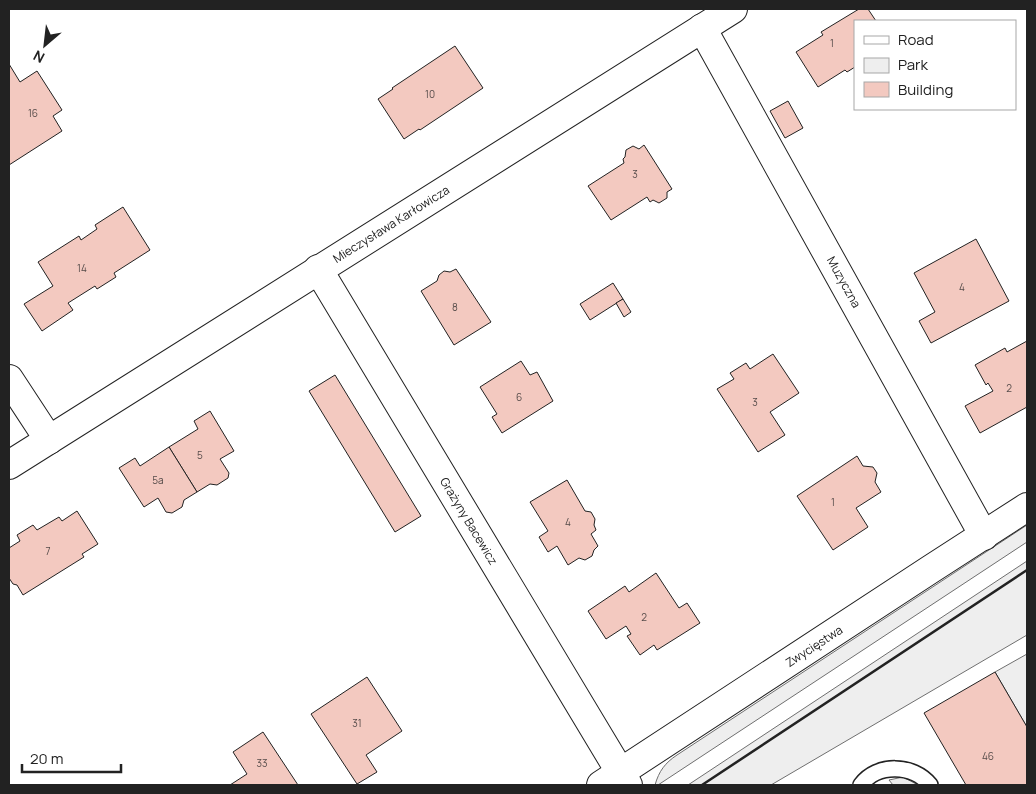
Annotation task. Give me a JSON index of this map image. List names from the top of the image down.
{
  "streets": {
    "street": [
      "Mieczysława Karłowicza",
      "Muzyczna",
      "Grażyny Bacewicz",
      "Zwycięstwa"
    ]
  },
  "crossings": [
    ["Mieczysława Karłowicza", "Muzyczna"],
    ["Mieczysława Karłowicza", "Grażyny Bacewicz"],
    ["Muzyczna", "Zwycięstwa"],
    ["Grażyny Bacewicz", "Zwycięstwa"]
  ],
  "house_numbers": [
    "1",
    "10",
    "16",
    "3",
    "14",
    "4",
    "8",
    "2",
    "6",
    "3",
    "5",
    "5a",
    "1",
    "4",
    "7",
    "2",
    "31",
    "46",
    "33"
  ],
  "legend": ["Road", "Park", "Building"],
  "scale_bar": "20 m",
  "north": "bottom left"
}
